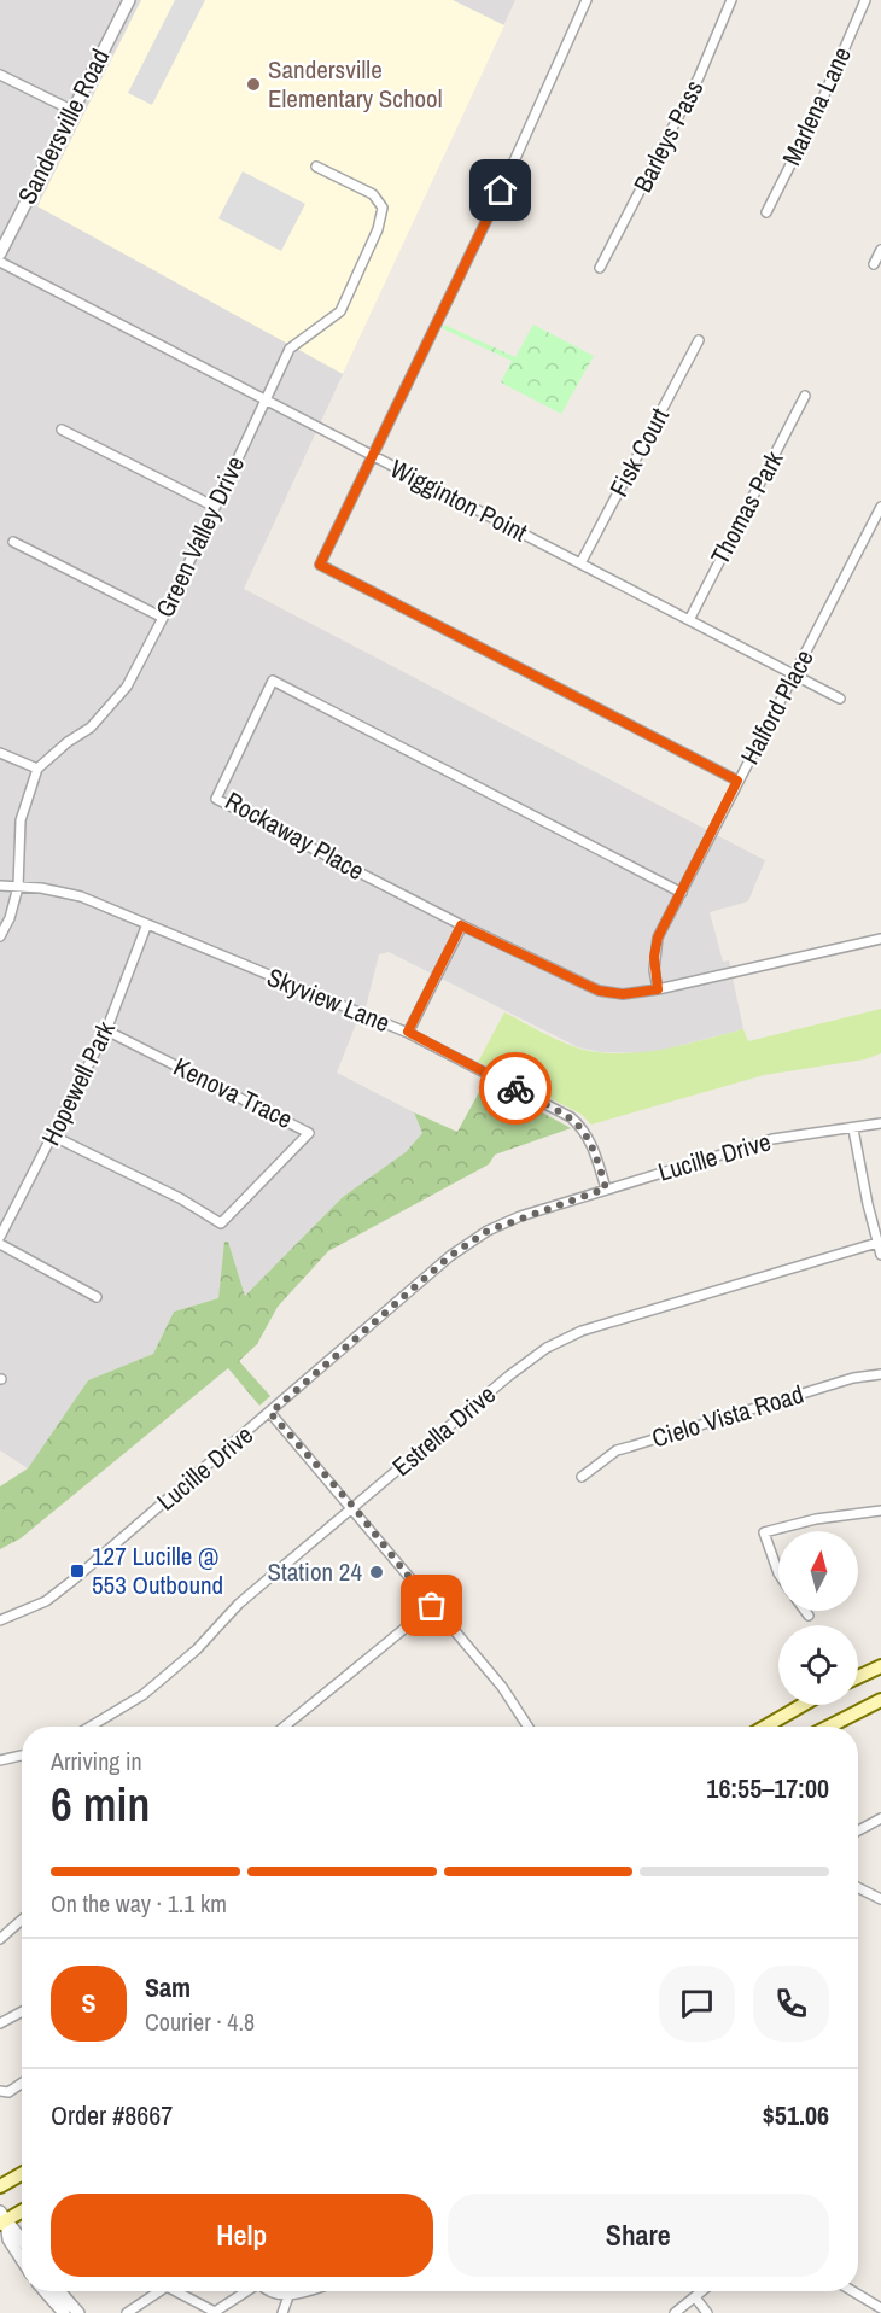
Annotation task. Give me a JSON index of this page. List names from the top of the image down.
{
  "streets": {
    "street": [
      "Marlena Lane",
      "Sandersville Road",
      "Barleys Pass",
      "Fisk Court",
      "Wigginton Point",
      "Thomas Park",
      "Green Valley Drive",
      "Halford Place",
      "Rockaway Place",
      "Skyview Lane",
      "Hopewell Park",
      "Kenova Trace",
      "Lucille Drive",
      "Cielo Vista Road",
      "Estrella Drive"
    ]
  },
  "crossings": [
    ["Fisk Court", "Wigginton Point"],
    ["Wigginton Point", "Thomas Park"],
    ["Wigginton Point", "Green Valley Drive"],
    ["Wigginton Point", "Halford Place"],
    ["Green Valley Drive", "Skyview Lane"],
    ["Halford Place", "Rockaway Place"],
    ["Skyview Lane", "Hopewell Park"],
    ["Skyview Lane", "Lucille Drive"],
    ["Hopewell Park", "Kenova Trace"]
  ],
  "places": {
    "other": ["Sandersville Elementary School", "Station 24"],
    "transit": ["127 Lucille @ 553 Outbound"]
  },
  "north": "top",
  "page": {
    "heading": ["6 min", "Arriving in", "16:55–17:00"],
    "panel": [
      "Sam",
      "Courier · 4.8",
      "Order #8667",
      "$51.06"
    ],
    "bar": "On the way · 1.1 km",
    "round": "S",
    "buttons": ["Help", "Share"]
  }
}
